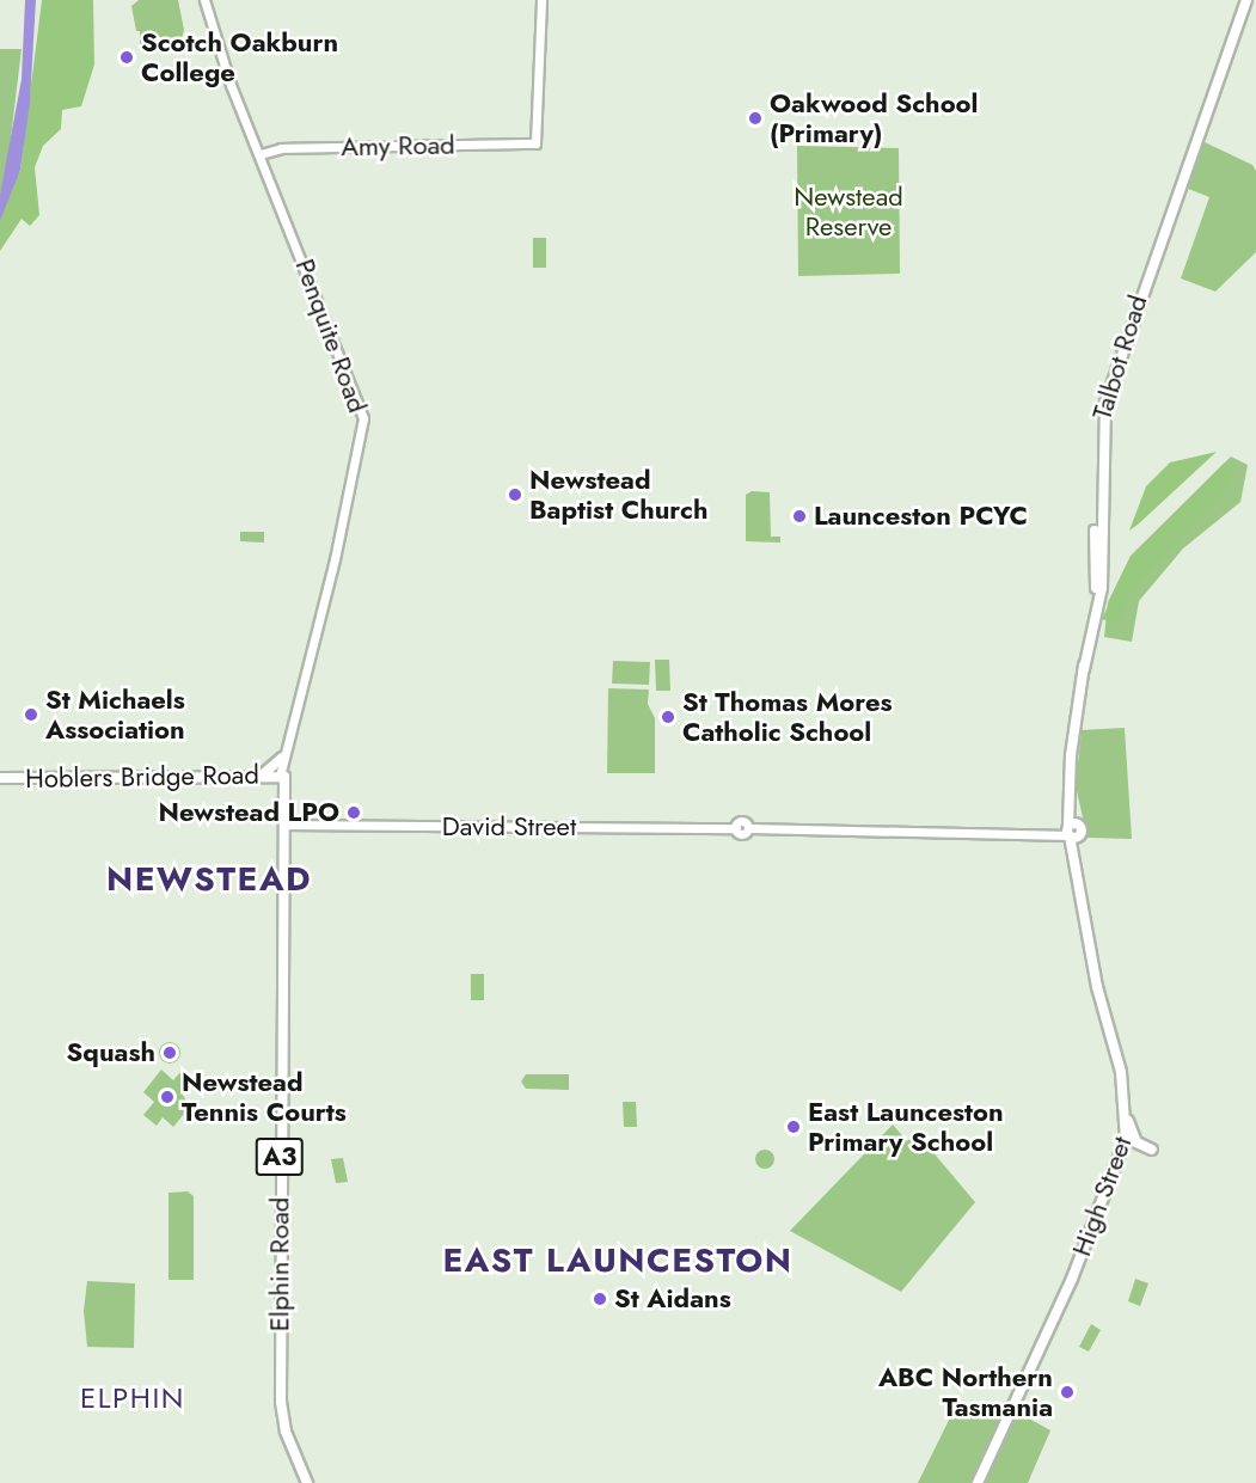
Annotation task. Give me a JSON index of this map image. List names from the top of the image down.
{
  "streets": {
    "highway": ["Hoblers Bridge Road", "A3", "Elphin Road"],
    "main road": ["Talbot Road", "High Street"],
    "street": ["Amy Road", "Penquite Road", "David Street"]
  },
  "crossings": [
    ["Amy Road", "Penquite Road"],
    ["Penquite Road", "Hoblers Bridge Road"],
    ["Penquite Road", "Elphin Road"],
    ["Talbot Road", "David Street"],
    ["Talbot Road", "High Street"],
    ["Hoblers Bridge Road", "Elphin Road"],
    ["David Street", "High Street"],
    ["David Street", "Elphin Road"]
  ],
  "districts": ["NEWSTEAD", "EAST LAUNCESTON", "ELPHIN"],
  "parks": ["Newstead Reserve"],
  "places": [
    "Scotch Oakburn College",
    "Oakwood School (Primary)",
    "Newstead Baptist Church",
    "Launceston PCYC",
    "St Michaels Association",
    "St Thomas Mores Catholic School",
    "Newstead LPO",
    "Squash",
    "Newstead Tennis Courts",
    "East Launceston Primary School",
    "St Aidans",
    "ABC Northern Tasmania"
  ]
}
